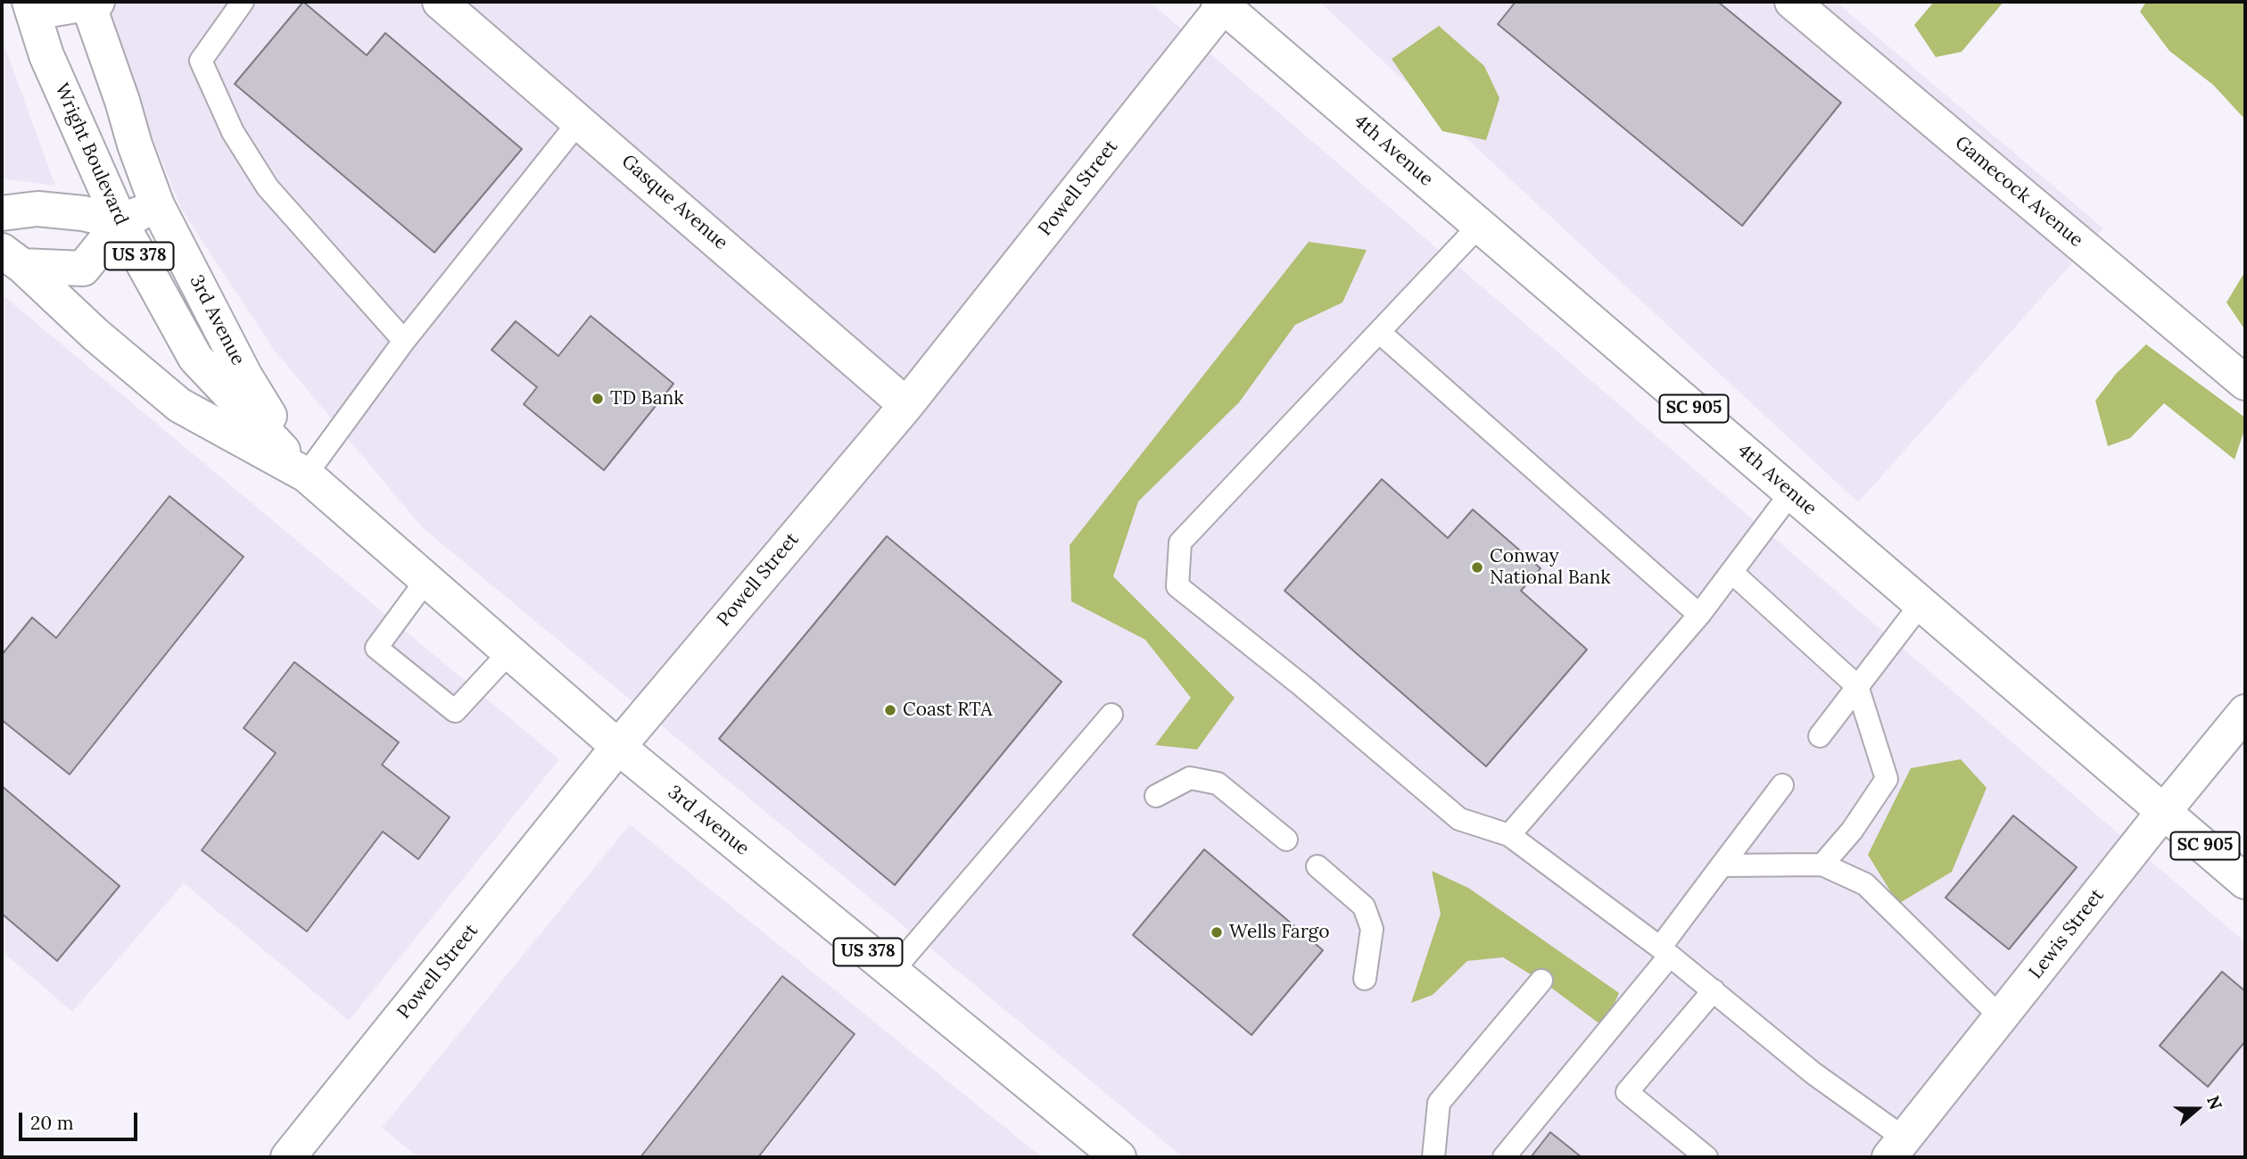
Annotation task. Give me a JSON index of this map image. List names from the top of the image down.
{
  "streets": {
    "main road": [
      "4th Avenue",
      "Wright Boulevard",
      "Powell Street",
      "Gamecock Avenue",
      "Gasque Avenue",
      "US 378",
      "3rd Avenue",
      "SC 905",
      "Lewis Street"
    ]
  },
  "crossings": [
    ["4th Avenue", "Powell Street"],
    ["4th Avenue", "Lewis Street"],
    ["Wright Boulevard", "3rd Avenue"],
    ["Powell Street", "Gasque Avenue"],
    ["Powell Street", "3rd Avenue"],
    ["US 378", "3rd Avenue"]
  ],
  "places": [
    "TD Bank",
    "Conway National Bank",
    "Coast RTA",
    "Wells Fargo"
  ],
  "scale_bar": "20 m",
  "north": "right"
}
